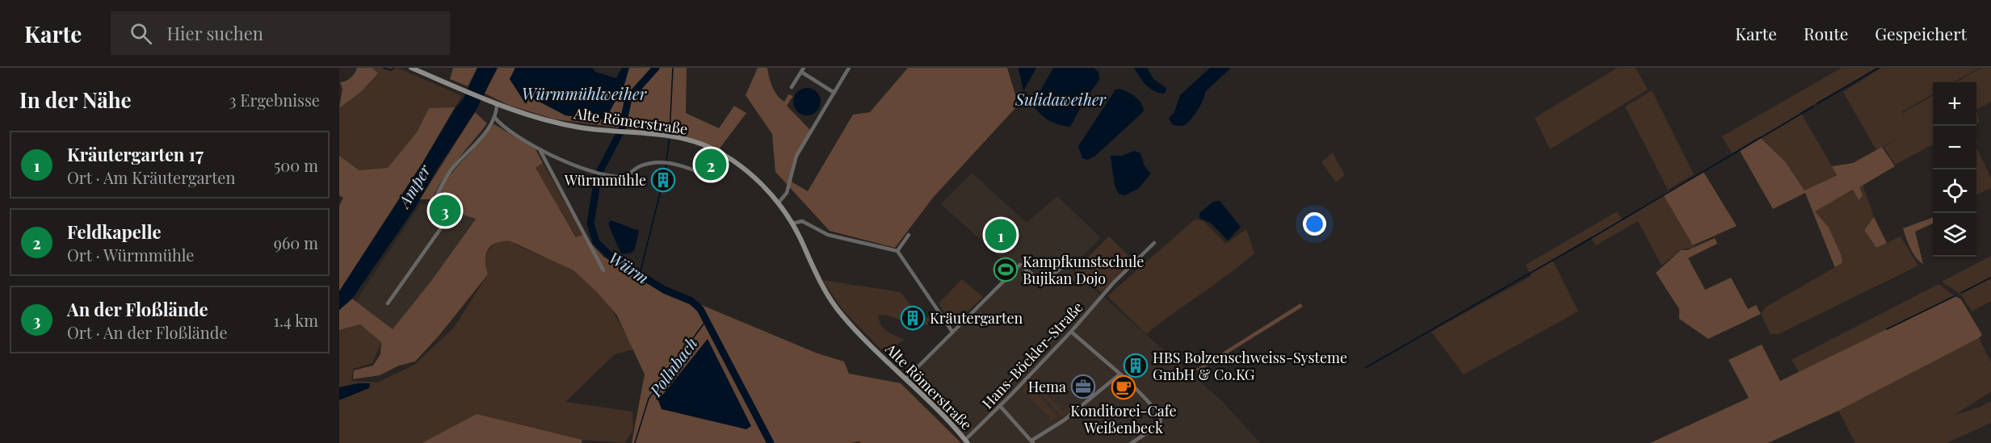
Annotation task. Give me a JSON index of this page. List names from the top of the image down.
{
  "streets": {
    "main road": ["Alte Römerstraße"],
    "street": ["Hans-Böckler-Straße"]
  },
  "crossings": [
    ["Alte Römerstraße", "Hans-Böckler-Straße"]
  ],
  "water": [
    "Würmmühlweiher",
    "Sulidaweiher",
    "Amper",
    "Würm",
    "Pollnbach"
  ],
  "places": {
    "building": ["Würmmühle", "Kräutergarten", "HBS Bolzenschweiss-Systeme GmbH & Co.KG"],
    "sports": ["Kampfkunstschule Bujikan Dojo"],
    "office": ["Hema"],
    "cafe": ["Konditorei-Cafe Weißenbeck"]
  },
  "page": {
    "header": "Karte",
    "search": "Hier suchen",
    "nav": ["Karte", "Route", "Gespeichert"],
    "heading": ["In der Nähe", "3 Ergebnisse"],
    "map_buttons": ["+", "−"],
    "list": [
      {
        "mark": "1",
        "name": "Kräutergarten 17",
        "note": "Ort · Am Kräutergarten",
        "value": "500 m"
      },
      {
        "mark": "2",
        "name": "Feldkapelle",
        "note": "Ort · Würmmühle",
        "value": "960 m"
      },
      {
        "mark": "3",
        "name": "An der Floßlände",
        "note": "Ort · An der Floßlände",
        "value": "1.4 km"
      }
    ],
    "pins": ["2", "3", "1"]
  }
}
